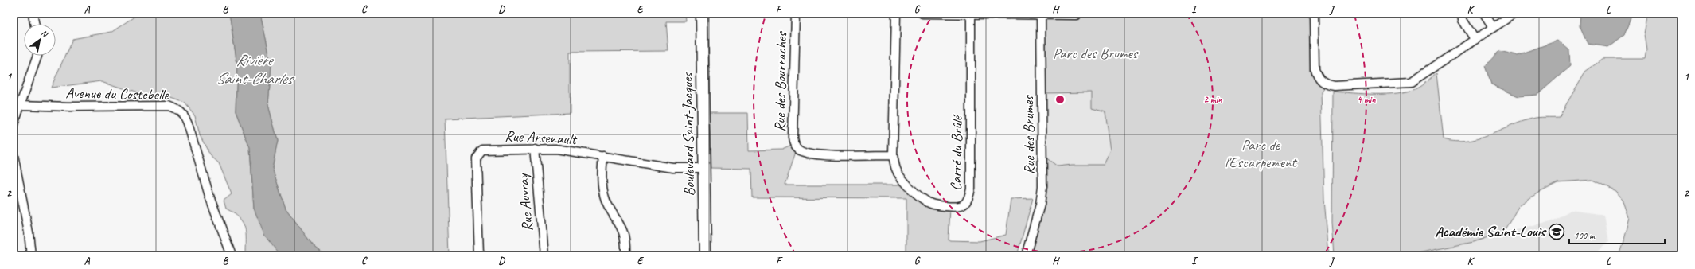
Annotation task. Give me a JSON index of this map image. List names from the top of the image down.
{
  "streets": {
    "street": [
      "Rue des Bourraches",
      "Avenue du Costebelle",
      "Boulevard Saint-Jacques",
      "Rue des Brumes",
      "Rue Arsenault",
      "Carré du Brûlé",
      "Rue Auvray"
    ]
  },
  "crossings": [
    ["Rue des Bourraches", "Carré du Brûlé"],
    ["Boulevard Saint-Jacques", "Rue Arsenault"],
    ["Rue Arsenault", "Rue Auvray"]
  ],
  "water": ["Rivière Saint-Charles"],
  "parks": ["Parc des Brumes", "Parc de l'Escarpement"],
  "places": {
    "school or university": ["Académie Saint-Louis"]
  },
  "scale_bar": "100 m",
  "north": "top right",
  "grid": {
    "columns": [
      "A",
      "B",
      "C",
      "D",
      "E",
      "F",
      "G",
      "H",
      "I",
      "J",
      "K",
      "L"
    ],
    "rows": ["1", "2"]
  },
  "rings": ["2 min", "4 min"]
}
